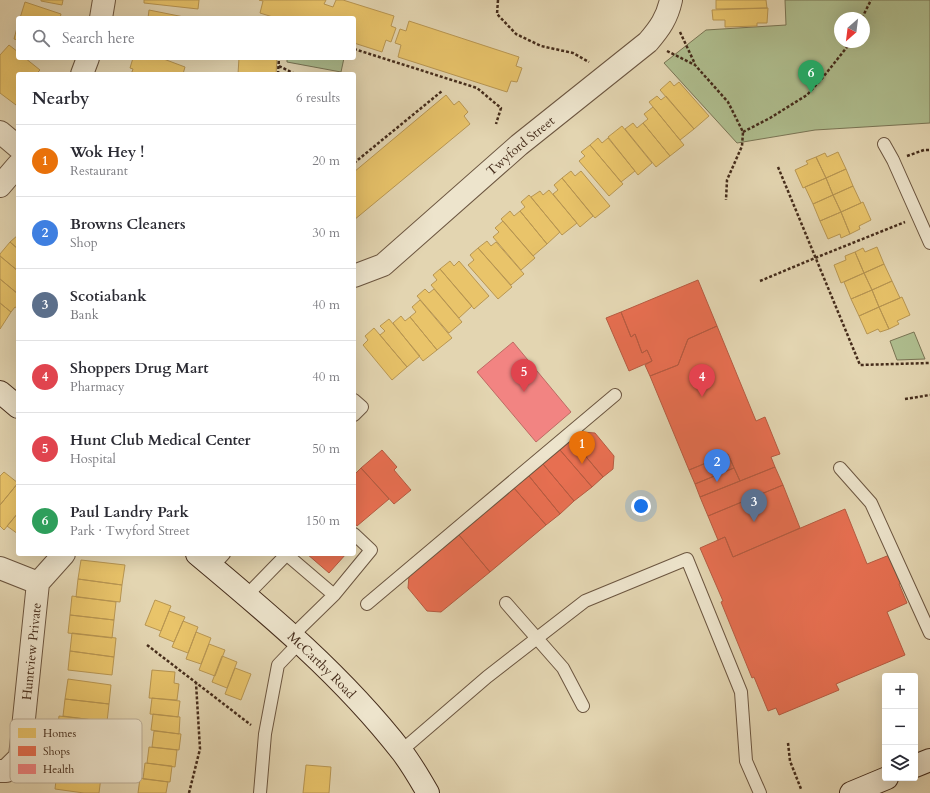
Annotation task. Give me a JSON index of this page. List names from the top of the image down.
{
  "streets": {
    "street": ["Twyford Street", "Huntview Private", "McCarthy Road"]
  },
  "legend": ["Homes", "Shops", "Health"],
  "north": "bottom left",
  "page": {
    "search": "Search here",
    "pins": [
      "6",
      "5",
      "4",
      "1",
      "2",
      "3"
    ],
    "heading": ["Nearby", "6 results"],
    "list": [
      {
        "mark": "1",
        "name": "Wok Hey !",
        "note": "Restaurant",
        "value": "20 m"
      },
      {
        "mark": "2",
        "name": "Browns Cleaners",
        "note": "Shop",
        "value": "30 m"
      },
      {
        "mark": "3",
        "name": "Scotiabank",
        "note": "Bank",
        "value": "40 m"
      },
      {
        "mark": "4",
        "name": "Shoppers Drug Mart",
        "note": "Pharmacy",
        "value": "40 m"
      },
      {
        "mark": "5",
        "name": "Hunt Club Medical Center",
        "note": "Hospital",
        "value": "50 m"
      },
      {
        "mark": "6",
        "name": "Paul Landry Park",
        "note": "Park · Twyford Street",
        "value": "150 m"
      }
    ],
    "map_buttons": ["+", "−"]
  }
}
